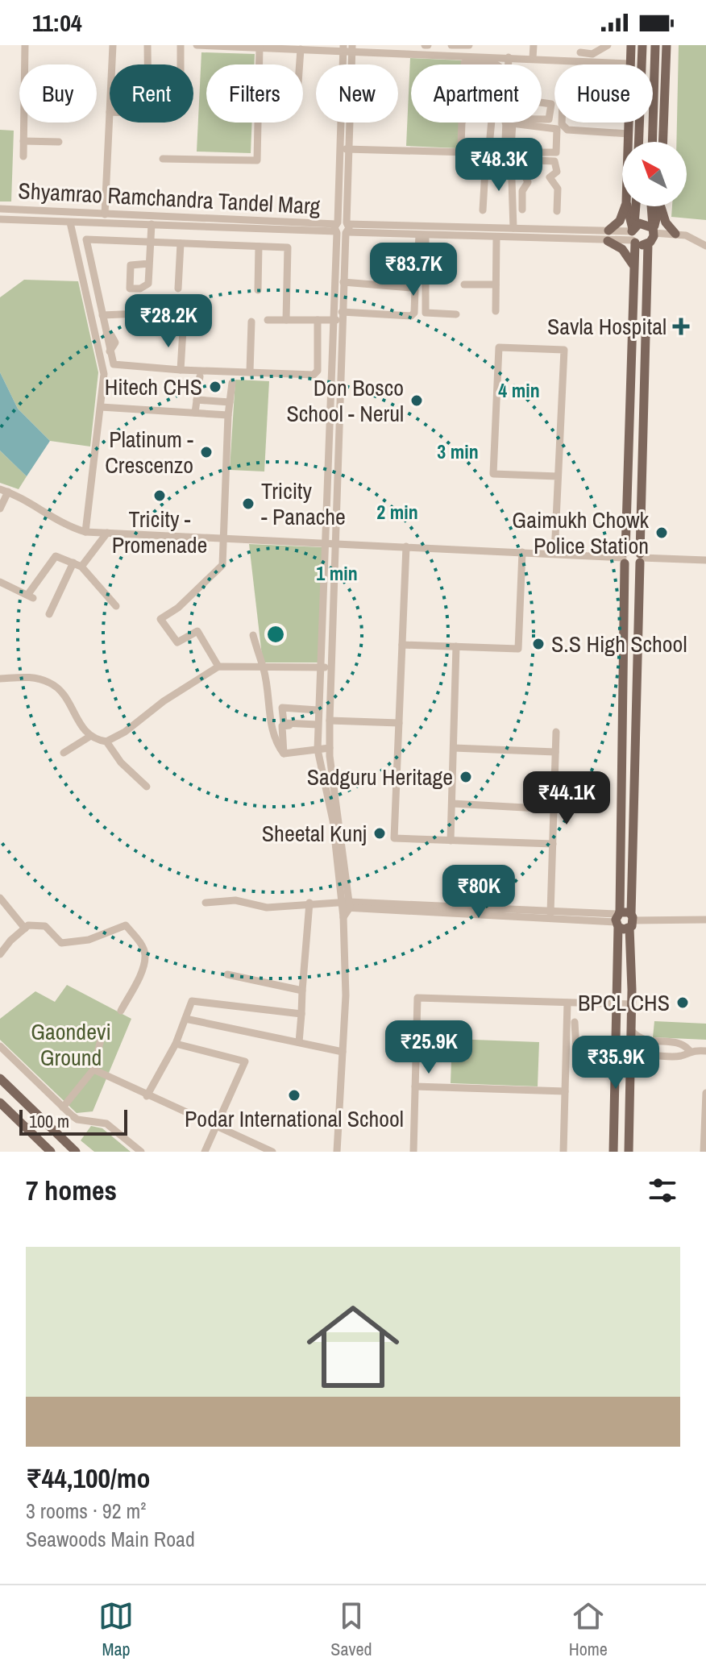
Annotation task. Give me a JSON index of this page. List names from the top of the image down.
{
  "streets": {
    "street": ["Shyamrao Ramchandra Tandel Marg"]
  },
  "parks": ["Gaondevi Ground"],
  "places": {
    "health": ["Savla Hospital"],
    "other": [
      "Hitech CHS",
      "Don Bosco School - Nerul",
      "Platinum - Crescenzo",
      "Tricity - Promenade",
      "Tricity - Panache",
      "Gaimukh Chowk Police Station",
      "S.S High School",
      "Sadguru Heritage",
      "Sheetal Kunj",
      "BPCL CHS",
      "Podar International School"
    ]
  },
  "scale_bar": "100 m",
  "north": "top left",
  "page": {
    "status": "11:04",
    "chip": [
      "Buy",
      "Rent",
      "Filters",
      "New",
      "Apartment",
      "House"
    ],
    "price": [
      "₹48.3K",
      "₹83.7K",
      "₹28.2K",
      "₹44.1K",
      "₹80K",
      "₹25.9K",
      "₹35.9K"
    ],
    "scale": "100 m",
    "heading": "7 homes",
    "list": [
      {
        "name": "₹44,100/mo",
        "note": "3 rooms · 92 m² · Seawoods Main Road"
      }
    ],
    "tabs": ["Map", "Saved", "Home"]
  },
  "rings": [
    "4 min",
    "3 min",
    "2 min",
    "1 min"
  ]
}
